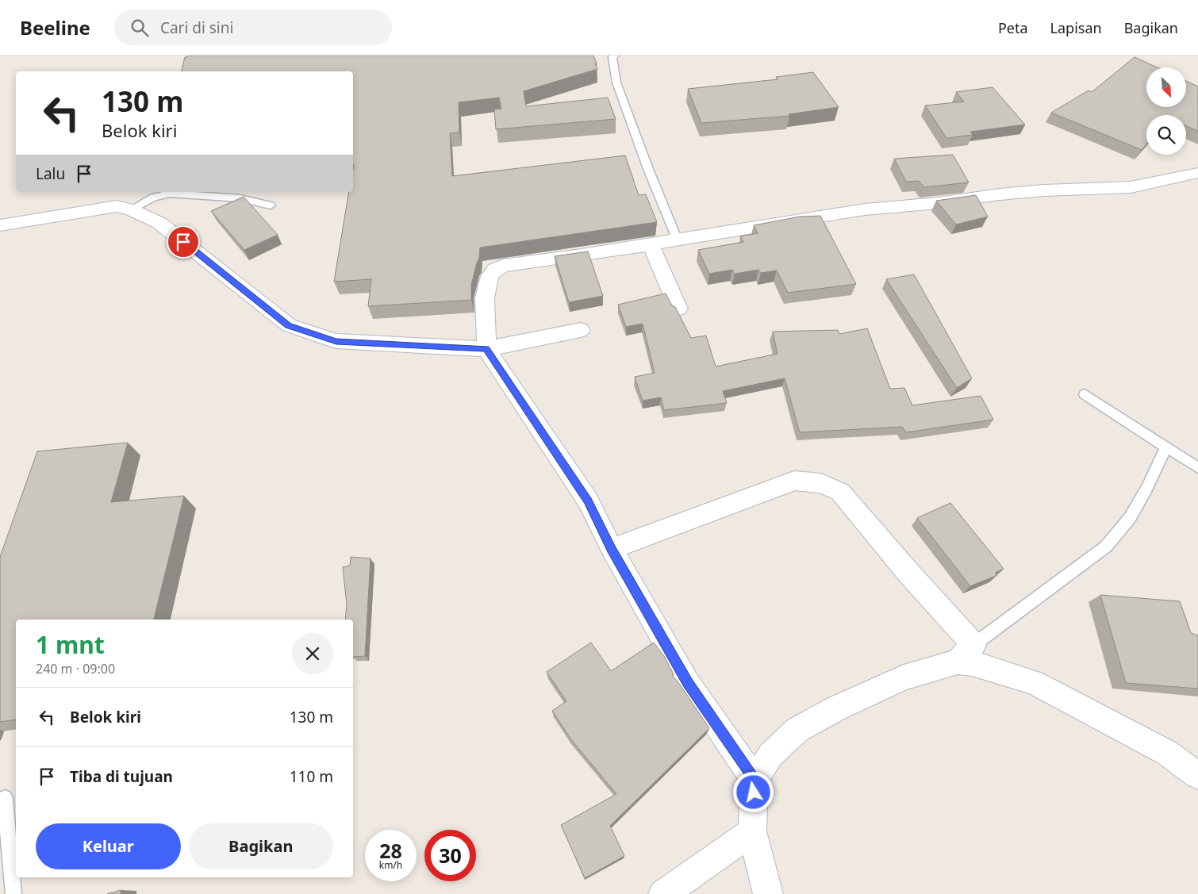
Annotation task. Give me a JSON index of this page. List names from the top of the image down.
{
  "north": "bottom right",
  "page": {
    "header": "Beeline",
    "search": "Cari di sini",
    "nav": ["Peta", "Lapisan", "Bagikan"],
    "turn": ["130 m", "Belok kiri"],
    "then": "Lalu",
    "heading": ["1 mnt", "240 m · 09:00"],
    "list": [
      {
        "name": "Belok kiri",
        "value": "130 m"
      },
      {
        "name": "Tiba di tujuan",
        "value": "110 m"
      }
    ],
    "buttons": ["Keluar", "Bagikan"],
    "speed": "28 km/h",
    "limit": "30"
  }
}
